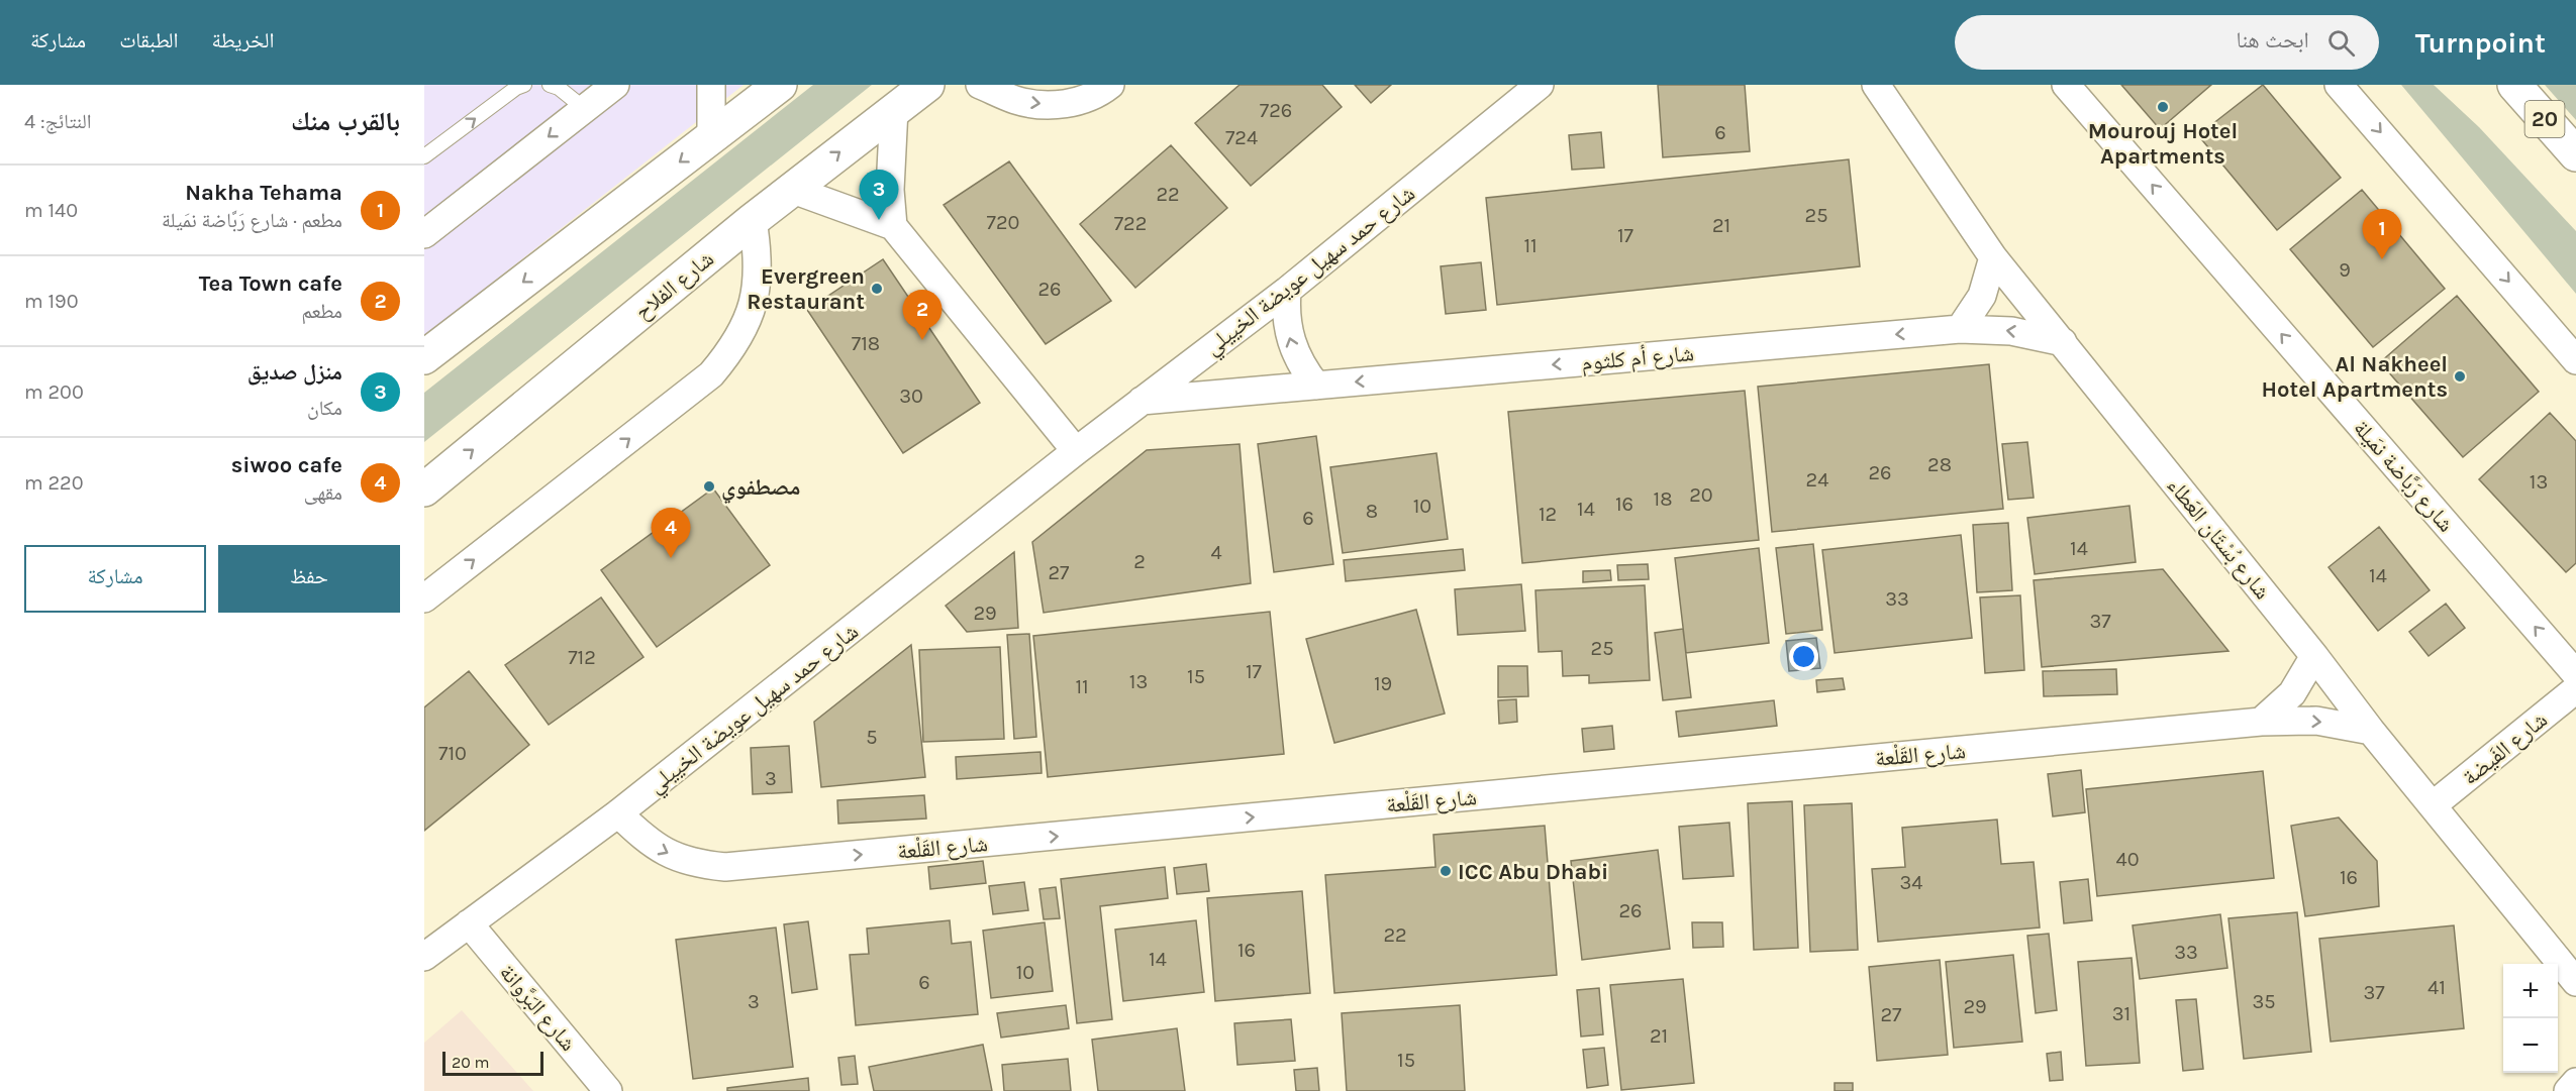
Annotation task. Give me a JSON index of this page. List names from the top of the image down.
{
  "streets": {
    "main road": ["20", "شارع الفلاح"],
    "street": [
      "شارع حمد سهيل عويضة الخييلي",
      "شارع أم كلثوم",
      "شارع رَبَّاضة نمَيلة",
      "شارع بُسْتَان العَطاء",
      "شارع الفَيضة",
      "شارع القَلْعة",
      "شارع البَرَّوانة"
    ]
  },
  "crossings": [
    ["شارع حمد سهيل عويضة الخييلي", "شارع أم كلثوم"],
    ["شارع حمد سهيل عويضة الخييلي", "شارع القَلْعة"],
    ["شارع حمد سهيل عويضة الخييلي", "شارع البَرَّوانة"],
    ["شارع أم كلثوم", "شارع بُسْتَان العَطاء"],
    ["شارع بُسْتَان العَطاء", "شارع الفَيضة"],
    ["شارع بُسْتَان العَطاء", "شارع القَلْعة"]
  ],
  "one_way": ["شارع أم كلثوم", "شارع القَلْعة"],
  "places": [
    "Mourouj Hotel Apartments",
    "Evergreen Restaurant",
    "Al Nakheel Hotel Apartments",
    "مصطفوي",
    "ICC Abu Dhabi"
  ],
  "house_numbers": [
    "726",
    "6",
    "724",
    "22",
    "25",
    "720",
    "722",
    "21",
    "17",
    "11",
    "9",
    "26",
    "718",
    "30",
    "28",
    "26",
    "24",
    "13",
    "20",
    "18",
    "16",
    "10",
    "14",
    "8",
    "12",
    "6",
    "14",
    "4",
    "2",
    "27",
    "14",
    "33",
    "29",
    "37",
    "25",
    "712",
    "17",
    "15",
    "13",
    "19",
    "11",
    "5",
    "710",
    "3",
    "40",
    "16",
    "34",
    "26",
    "22",
    "16",
    "33",
    "14",
    "10",
    "6",
    "41",
    "37",
    "3",
    "35",
    "29",
    "31",
    "27",
    "21",
    "15"
  ],
  "scale_bar": "20 m",
  "page": {
    "header": "Turnpoint",
    "search": "ابحث هنا",
    "nav": ["الخريطة", "الطبقات", "مشاركة"],
    "heading": ["بالقرب منك", "النتائج: 4"],
    "list": [
      {
        "mark": "1",
        "name": "Nakha Tehama",
        "note": "مطعم · شارع رَبَّاضة نمَيلة",
        "value": "140 m"
      },
      {
        "mark": "2",
        "name": "Tea Town cafe",
        "note": "مطعم",
        "value": "190 m"
      },
      {
        "mark": "3",
        "name": "منزل صديق",
        "note": "مكان",
        "value": "200 m"
      },
      {
        "mark": "4",
        "name": "siwoo cafe",
        "note": "مقهى",
        "value": "220 m"
      }
    ],
    "pins": [
      "3",
      "1",
      "2",
      "4"
    ],
    "buttons": ["حفظ", "مشاركة"],
    "map_buttons": ["+", "−"],
    "scale": "20 m"
  }
}
